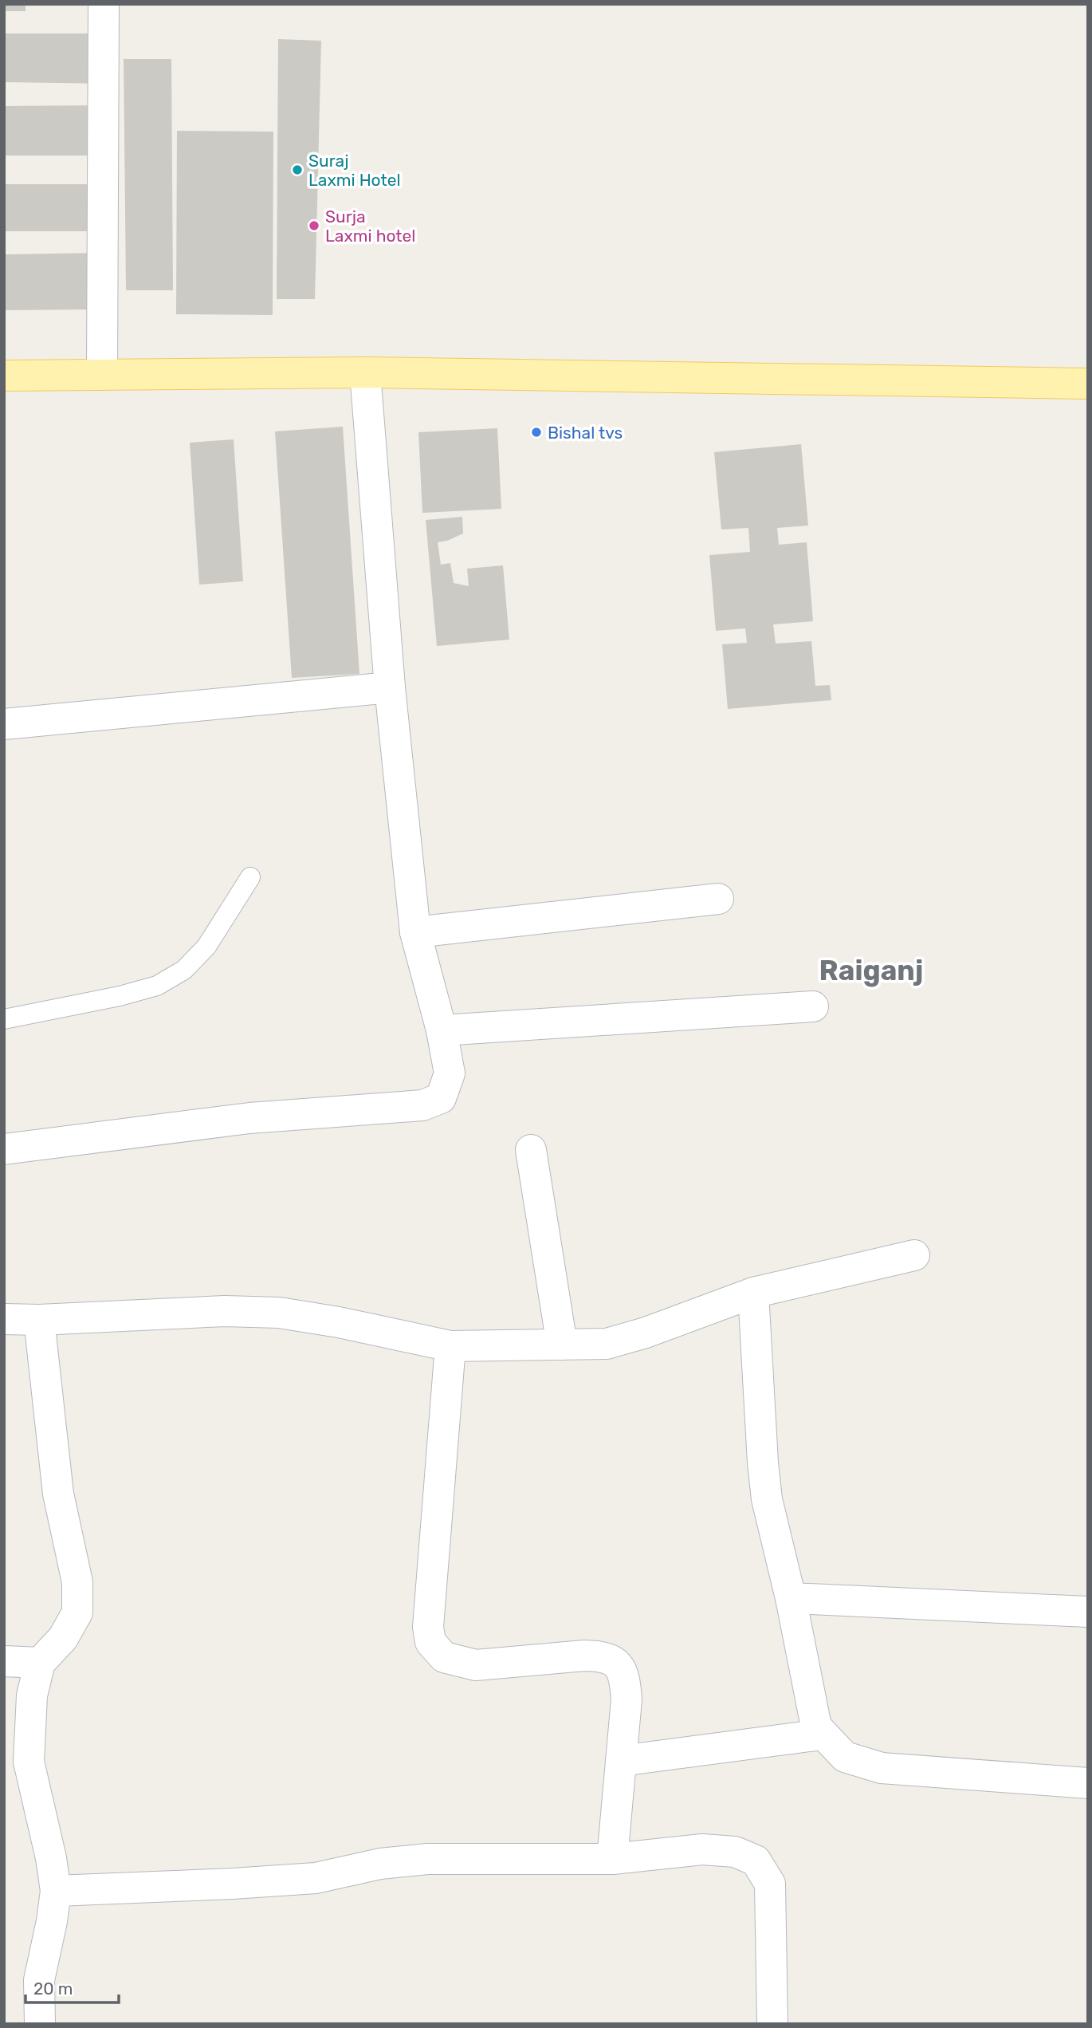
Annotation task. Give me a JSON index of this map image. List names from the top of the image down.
{
  "districts": ["Raiganj"],
  "places": ["Suraj Laxmi Hotel", "Surja Laxmi hotel", "Bishal tvs"],
  "scale_bar": "20 m"
}
